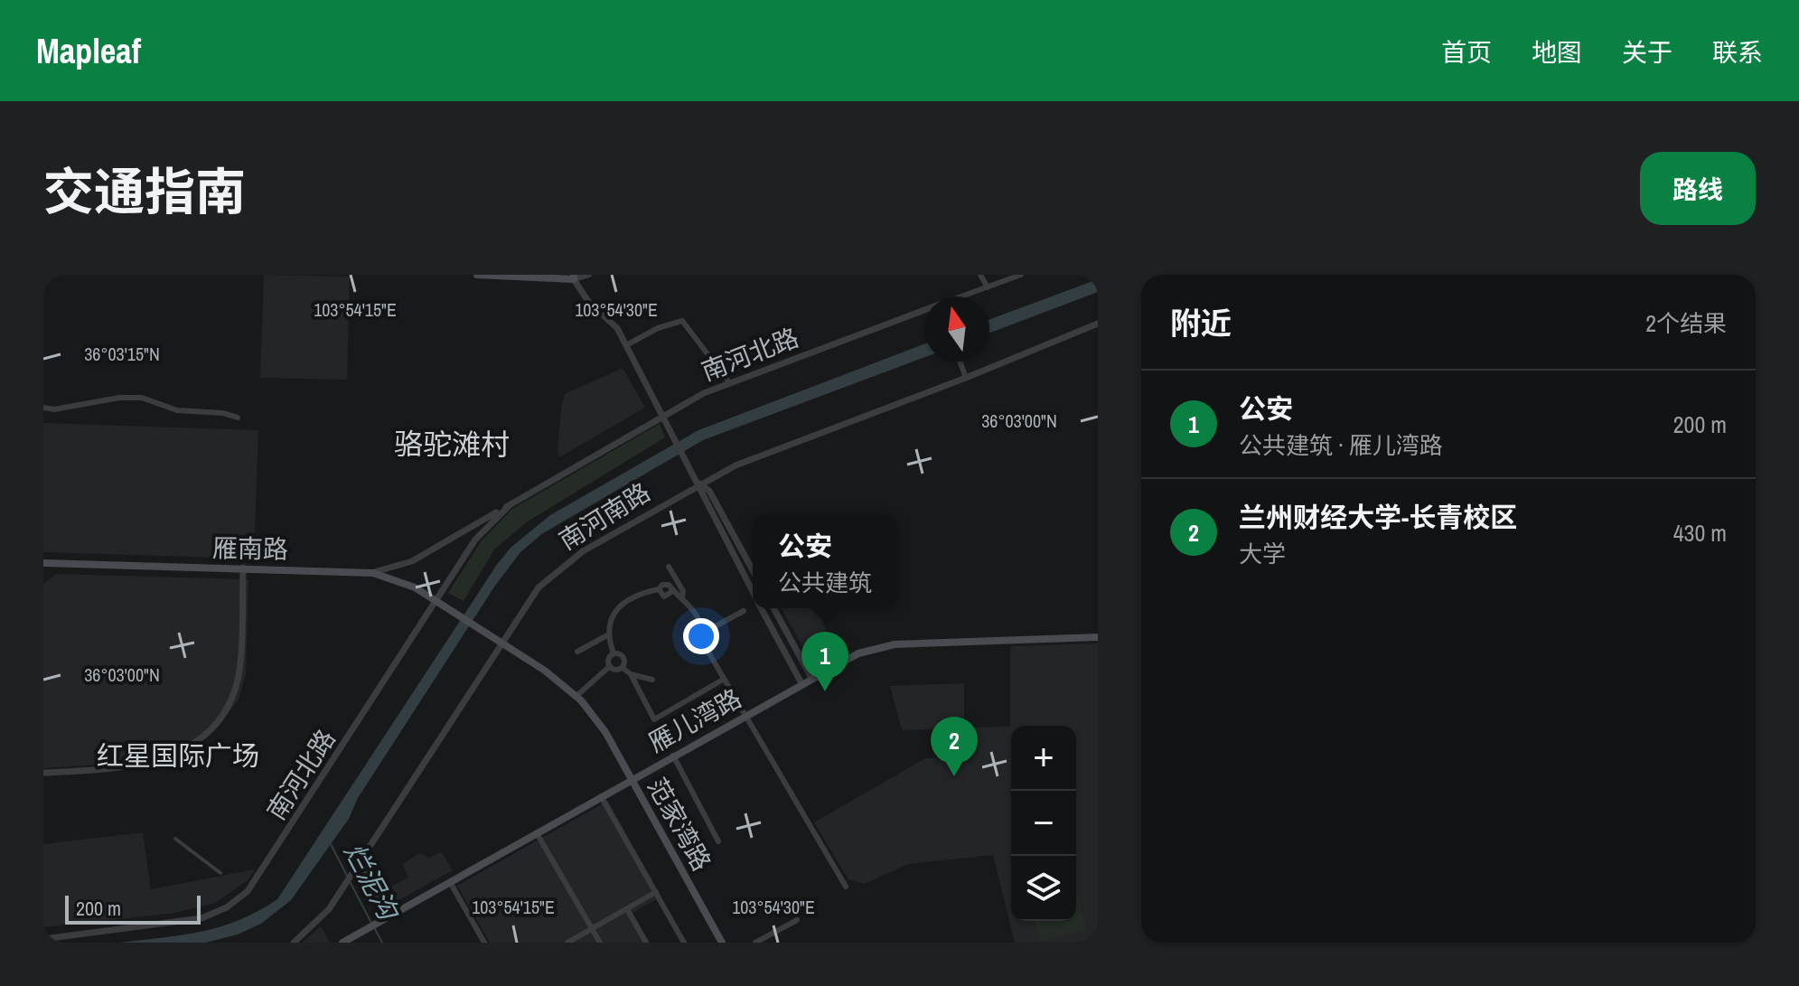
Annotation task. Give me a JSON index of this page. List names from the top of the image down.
{
  "streets": {
    "main road": ["雁南路", "雁儿湾路", "范家湾路"],
    "street": ["南河北路", "南河南路"]
  },
  "crossings": [
    ["南河北路", "雁南路"],
    ["南河南路", "范家湾路"],
    ["雁南路", "范家湾路"],
    ["雁儿湾路", "范家湾路"]
  ],
  "districts": ["骆驼滩村", "红星国际广场"],
  "water": ["烂泥沟"],
  "scale_bar": "200 m",
  "north": "top",
  "page": {
    "header": "Mapleaf",
    "nav": [
      "首页",
      "地图",
      "关于",
      "联系"
    ],
    "title": "交通指南",
    "buttons": "路线",
    "heading": ["附近", "2个结果"],
    "list": [
      {
        "mark": "1",
        "name": "公安",
        "note": "公共建筑 · 雁儿湾路",
        "value": "200 m"
      },
      {
        "mark": "2",
        "name": "兰州财经大学-长青校区",
        "note": "大学",
        "value": "430 m"
      }
    ],
    "popup": ["公安", "公共建筑"],
    "pins": ["1", "2"],
    "map_buttons": ["+", "−"],
    "scale": "200 m"
  },
  "coordinates": [
    "103°54'15\"E",
    "103°54'30\"E",
    "36°03'15\"N",
    "36°03'00\"N"
  ]
}
